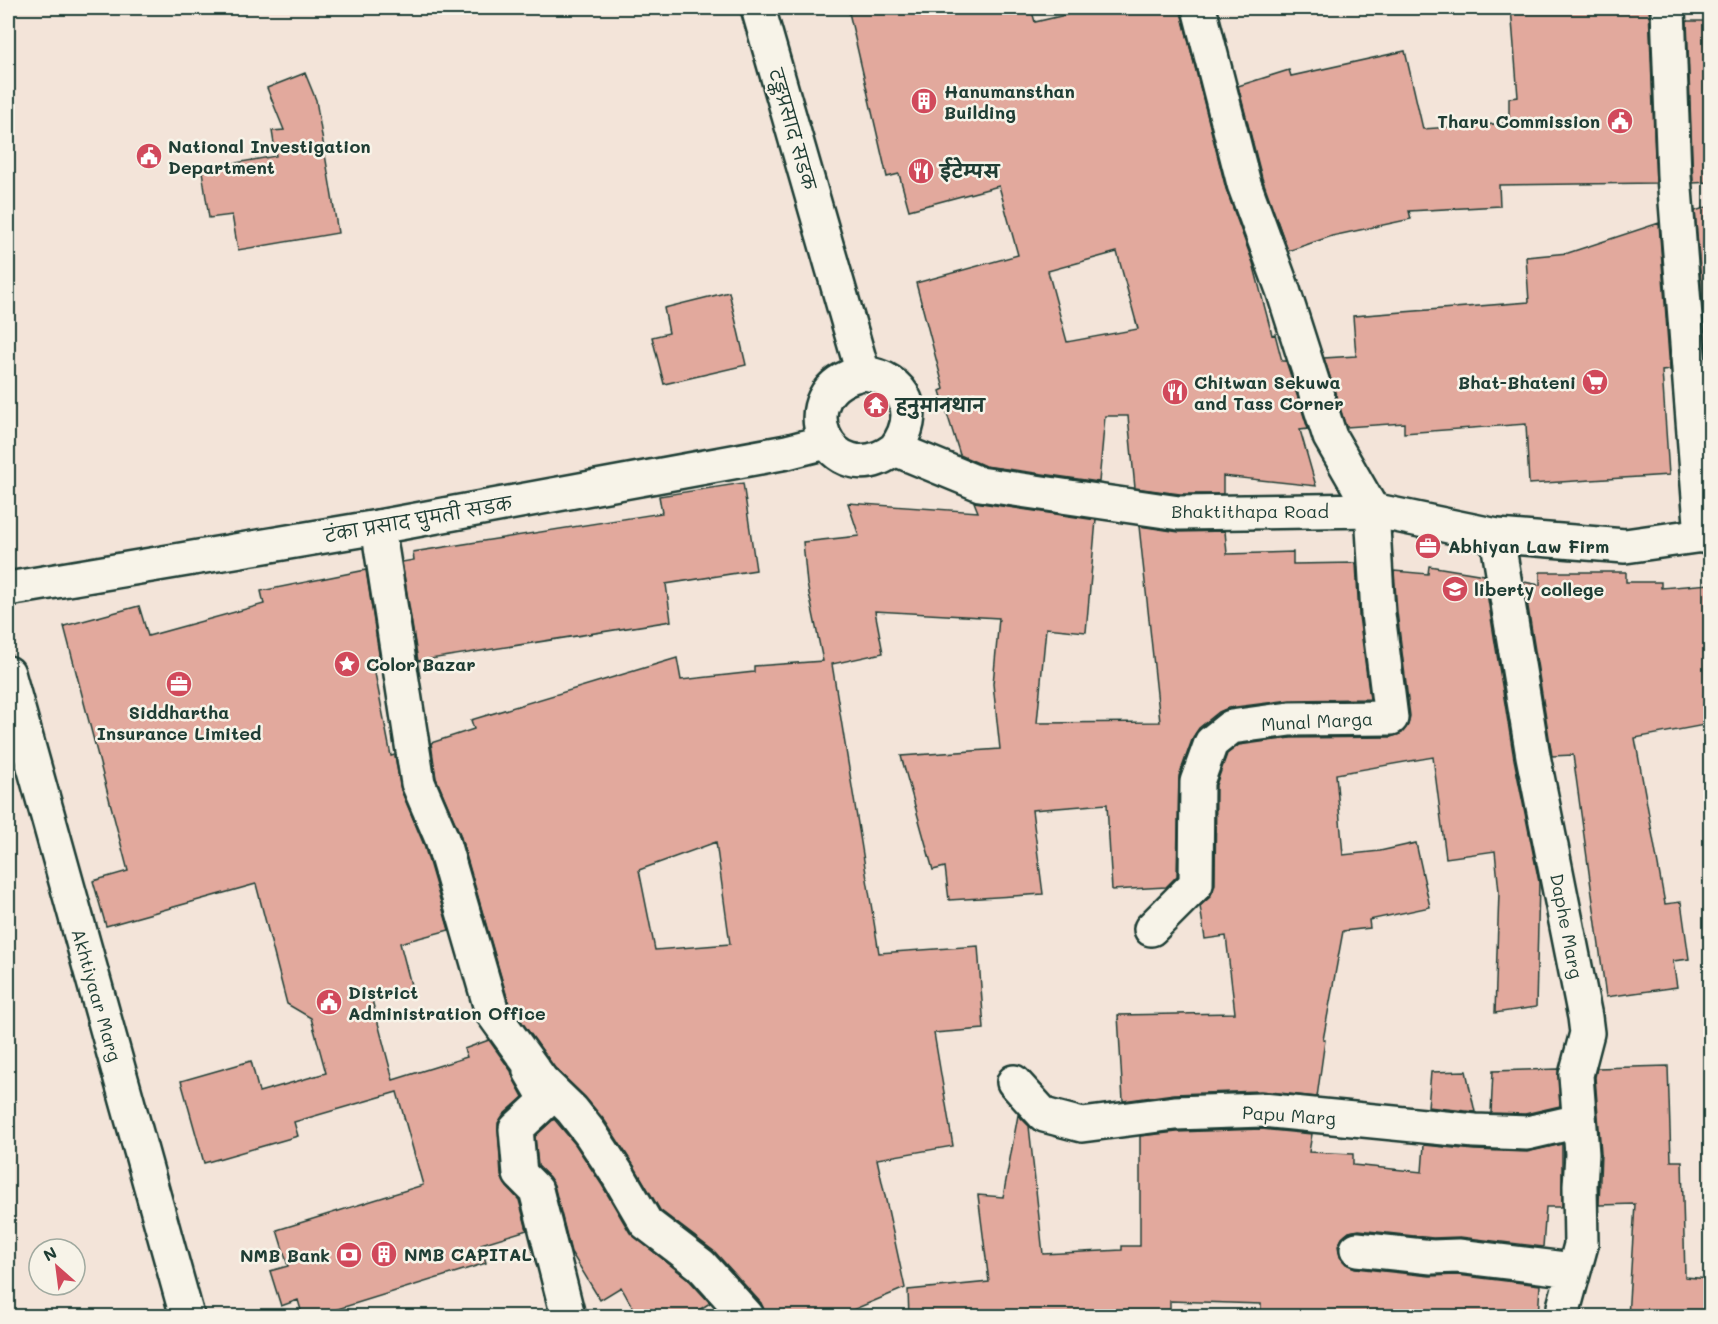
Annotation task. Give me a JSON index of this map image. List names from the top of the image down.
{
  "streets": {
    "street": [
      "टङ्कप्रसाद सडक",
      "Bhaktithapa Road",
      "टंका प्रसाद घुमती सडक",
      "Munal Marga",
      "Daphe Marg",
      "Akhtiyaar Marg",
      "Papu Marg"
    ]
  },
  "crossings": [
    ["टङ्कप्रसाद सडक", "Bhaktithapa Road"],
    ["टङ्कप्रसाद सडक", "टंका प्रसाद घुमती सडक"],
    ["Bhaktithapa Road", "टंका प्रसाद घुमती सडक"],
    ["Bhaktithapa Road", "Munal Marga"],
    ["Bhaktithapa Road", "Daphe Marg"],
    ["Daphe Marg", "Papu Marg"]
  ],
  "places": {
    "building": ["Hanumansthan Building", "NMB CAPITAL"],
    "public building": ["Tharu Commission", "National Investigation Department", "District Administration Office"],
    "restaurant": ["ईटेम्पस", "Chitwan Sekuwa and Tass Corner"],
    "supermarket": ["Bhat-Bhateni"],
    "temple": ["हनुमानथान"],
    "office": ["Abhiyan Law Firm", "Siddhartha Insurance Limited"],
    "school or university": ["liberty college"],
    "place": ["Color Bazar"],
    "bank": ["NMB Bank"]
  },
  "north": "top left"
}
